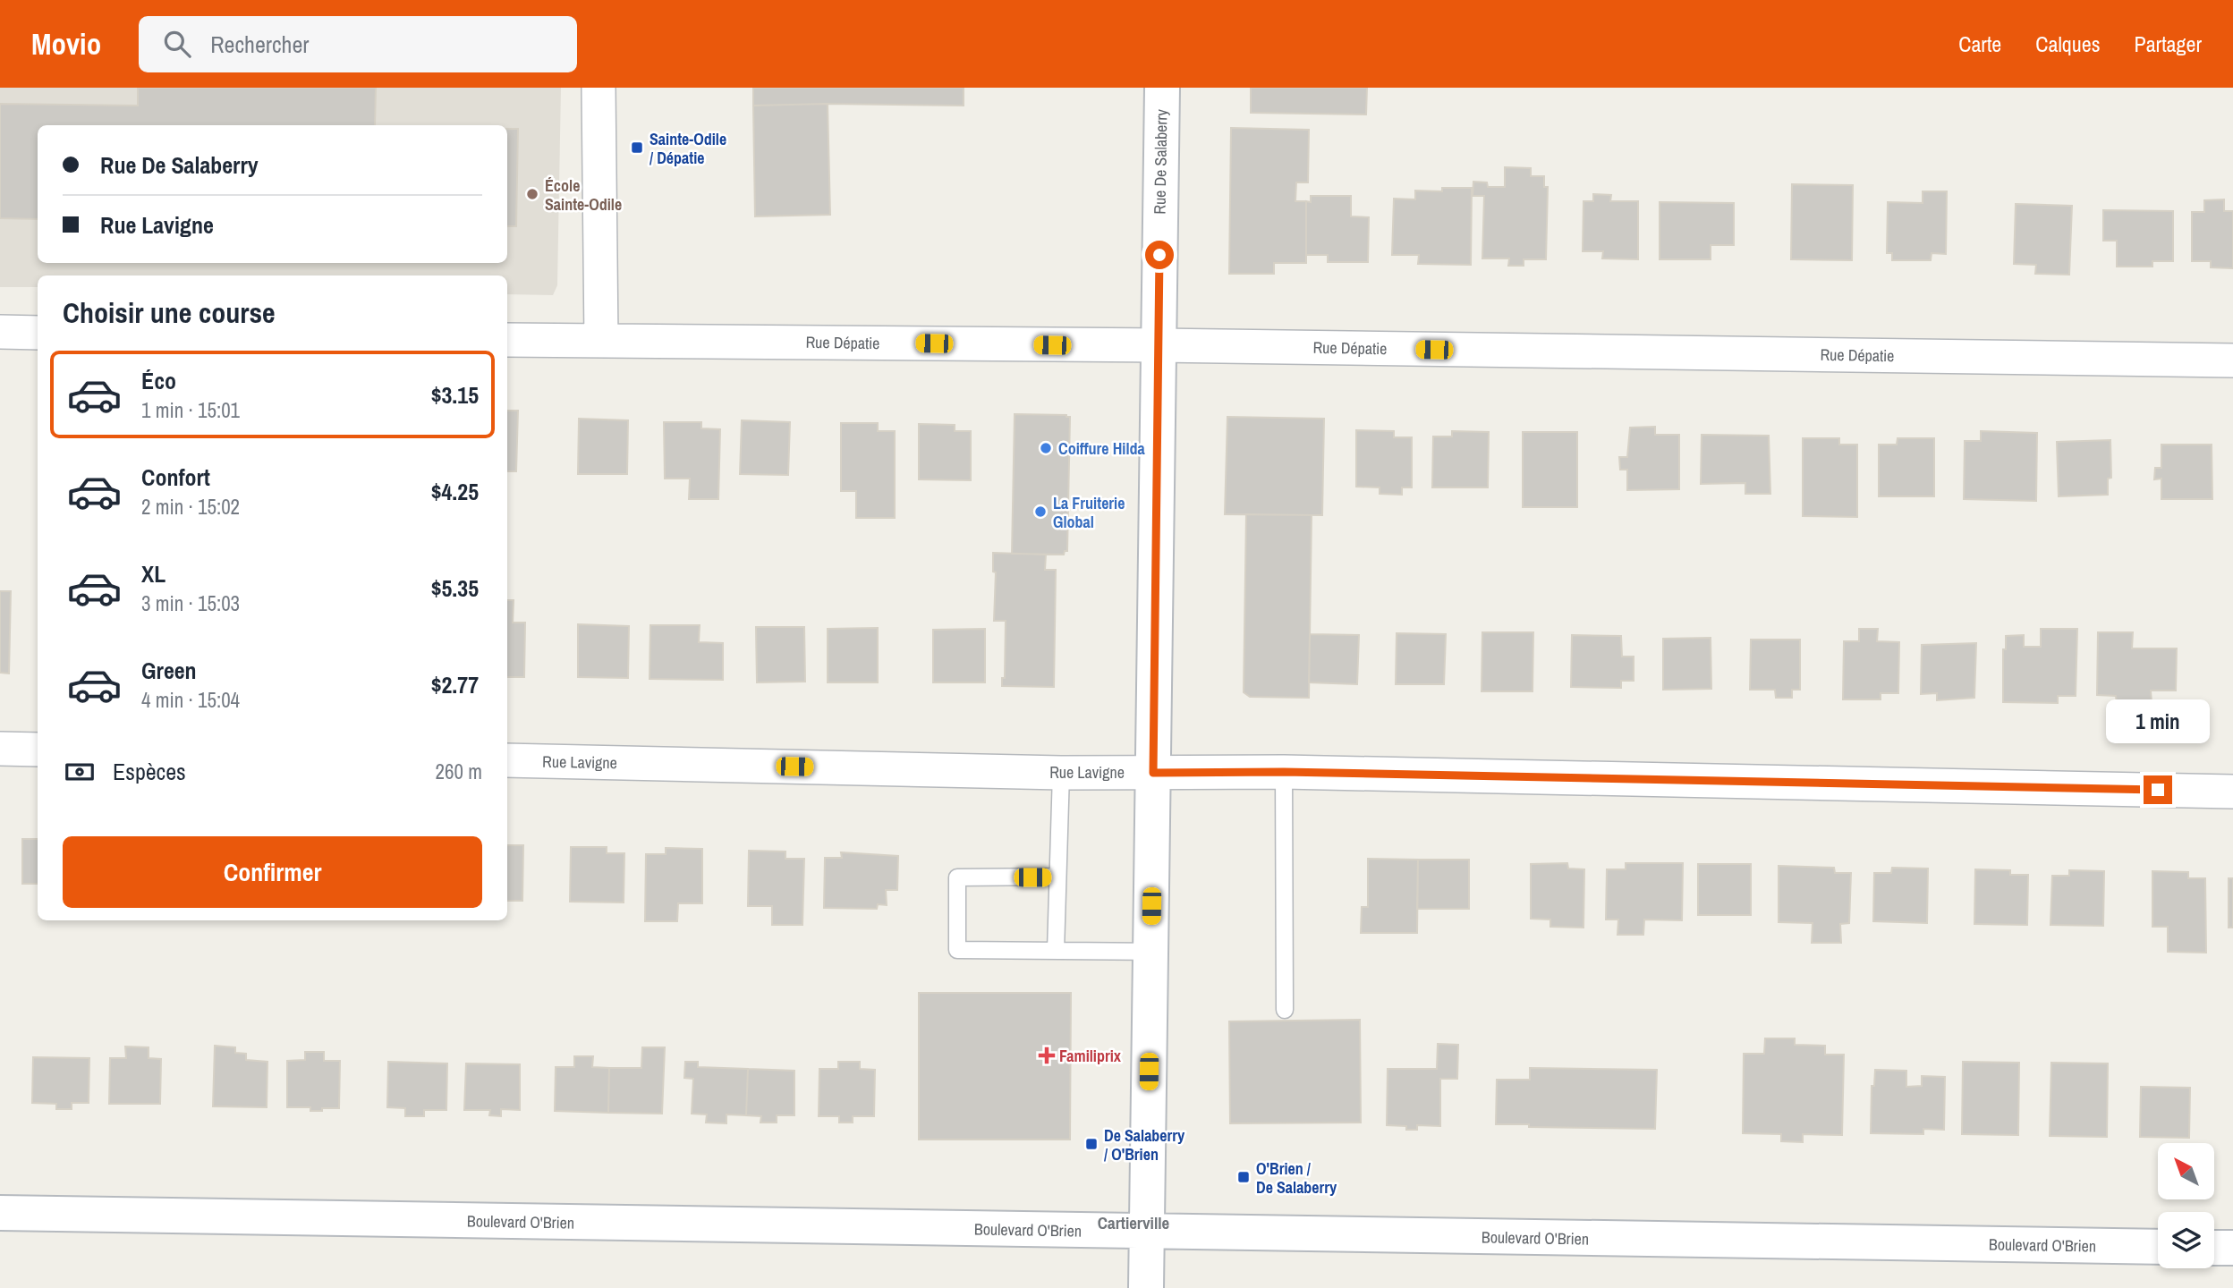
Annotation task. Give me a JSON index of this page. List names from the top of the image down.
{
  "streets": {
    "street": [
      "Rue De Salaberry",
      "Rue Dépatie",
      "Rue Lavigne",
      "Boulevard O'Brien"
    ]
  },
  "crossings": [
    ["Rue De Salaberry", "Rue Dépatie"],
    ["Rue De Salaberry", "Rue Lavigne"],
    ["Rue De Salaberry", "Boulevard O'Brien"]
  ],
  "districts": ["Cartierville"],
  "places": {
    "transit": ["Sainte-Odile / Dépatie", "De Salaberry / O'Brien", "O'Brien / De Salaberry"],
    "other": ["École Sainte-Odile", "Coiffure Hilda", "La Fruiterie Global"],
    "health": ["Familiprix"]
  },
  "north": "top left",
  "page": {
    "header": "Movio",
    "search": "Rechercher",
    "nav": ["Carte", "Calques", "Partager"],
    "banner": ["Rue De Salaberry", "Rue Lavigne"],
    "heading": "Choisir une course",
    "list": [
      {
        "name": "Éco",
        "note": "1 min · 15:01",
        "value": "$3.15"
      },
      {
        "name": "Confort",
        "note": "2 min · 15:02",
        "value": "$4.25"
      },
      {
        "name": "XL",
        "note": "3 min · 15:03",
        "value": "$5.35"
      },
      {
        "name": "Green",
        "note": "4 min · 15:04",
        "value": "$2.77"
      }
    ],
    "bubble": "1 min",
    "pay": ["Espèces", "260 m"],
    "buttons": "Confirmer"
  }
}
